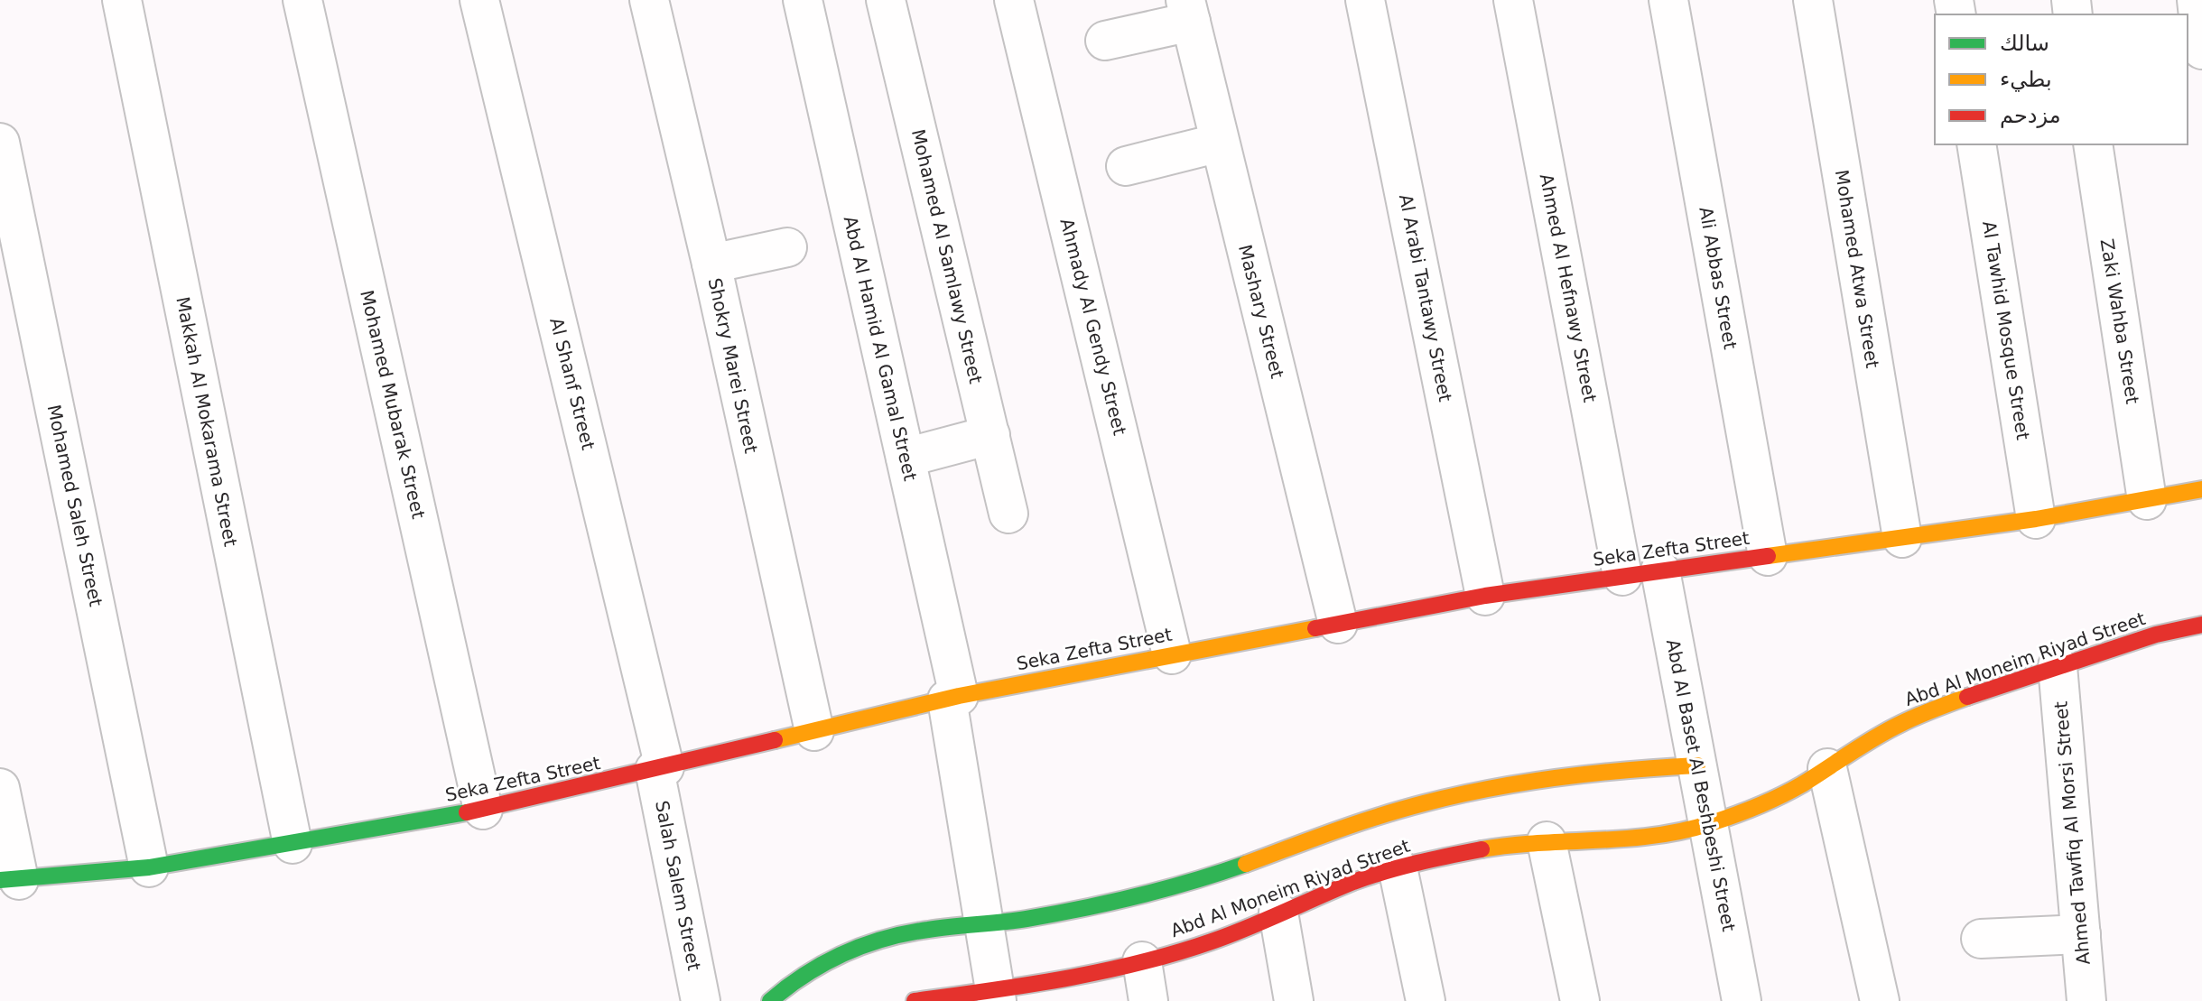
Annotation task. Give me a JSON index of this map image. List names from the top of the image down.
{
  "streets": {
    "street": [
      "Mohamed Al Samlawy Street",
      "Mohamed Atwa Street",
      "Ali Abbas Street",
      "Ahmed Al Hefnawy Street",
      "Al Arabi Tantawy Street",
      "Mashary Street",
      "Zaki Wahba Street",
      "Ahmady Al Gendy Street",
      "Al Tawhid Mosque Street",
      "Abd Al Hamid Al Gamal Street",
      "Shokry Marei Street",
      "Al Shanf Street",
      "Mohamed Mubarak Street",
      "Makkah Al Mokarama Street",
      "Mohamed Saleh Street",
      "Seka Zefta Street",
      "Abd Al Moneim Riyad Street",
      "Abd Al Baset Al Beshbeshi Street",
      "Ahmed Tawfiq Al Morsi Street",
      "Salah Salem Street"
    ]
  },
  "crossings": [
    ["Mohamed Atwa Street", "Seka Zefta Street"],
    ["Ali Abbas Street", "Seka Zefta Street"],
    ["Ahmed Al Hefnawy Street", "Seka Zefta Street"],
    ["Al Arabi Tantawy Street", "Seka Zefta Street"],
    ["Mashary Street", "Seka Zefta Street"],
    ["Zaki Wahba Street", "Seka Zefta Street"],
    ["Ahmady Al Gendy Street", "Seka Zefta Street"],
    ["Al Tawhid Mosque Street", "Seka Zefta Street"],
    ["Abd Al Hamid Al Gamal Street", "Seka Zefta Street"],
    ["Abd Al Hamid Al Gamal Street", "Abd Al Moneim Riyad Street"],
    ["Shokry Marei Street", "Seka Zefta Street"],
    ["Al Shanf Street", "Seka Zefta Street"],
    ["Al Shanf Street", "Salah Salem Street"],
    ["Mohamed Mubarak Street", "Seka Zefta Street"],
    ["Makkah Al Mokarama Street", "Seka Zefta Street"],
    ["Mohamed Saleh Street", "Seka Zefta Street"],
    ["Seka Zefta Street", "Abd Al Baset Al Beshbeshi Street"],
    ["Seka Zefta Street", "Salah Salem Street"],
    ["Abd Al Moneim Riyad Street", "Abd Al Baset Al Beshbeshi Street"],
    ["Abd Al Moneim Riyad Street", "Ahmed Tawfiq Al Morsi Street"]
  ],
  "legend": ["سالك", "بطيء", "مزدحم"]
}
